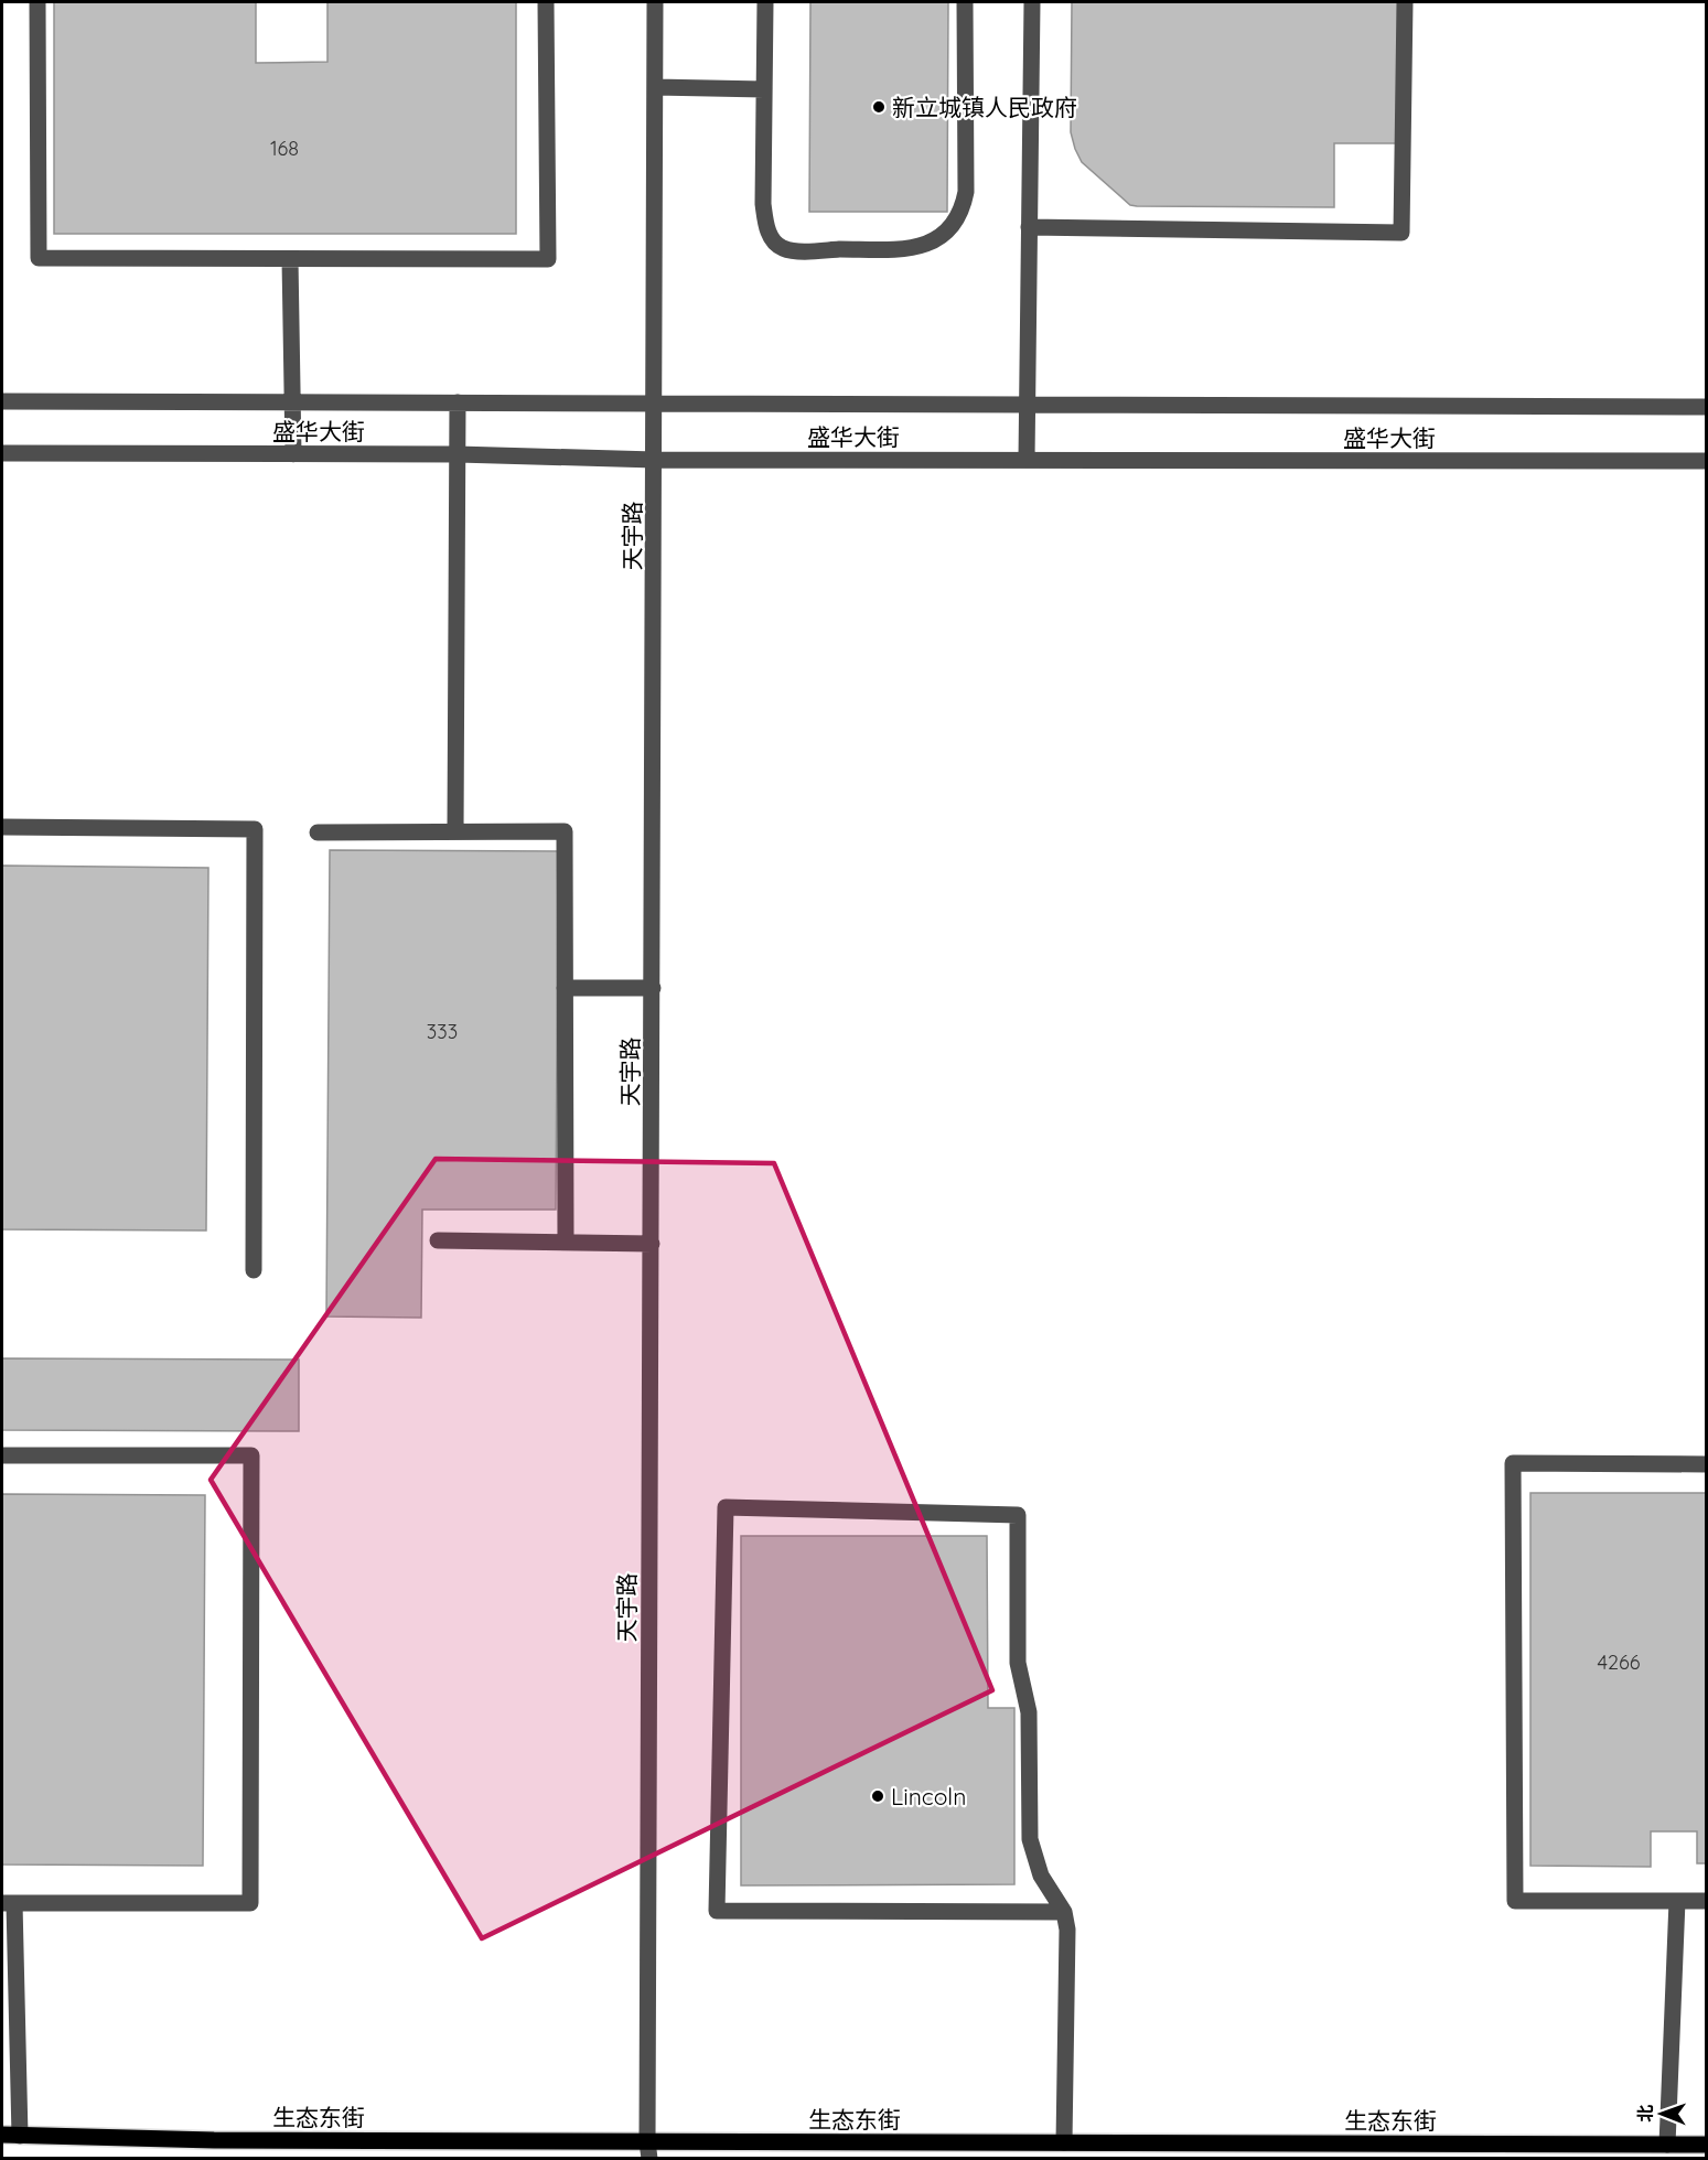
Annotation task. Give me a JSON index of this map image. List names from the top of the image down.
{
  "streets": {
    "main road": ["生态东街"],
    "street": ["盛华大街", "天宇路"]
  },
  "crossings": [
    ["盛华大街", "天宇路"],
    ["天宇路", "生态东街"]
  ],
  "places": ["新立城镇人民政府", "Lincoln"],
  "house_numbers": ["168", "333", "4266"],
  "north": "left"
}
